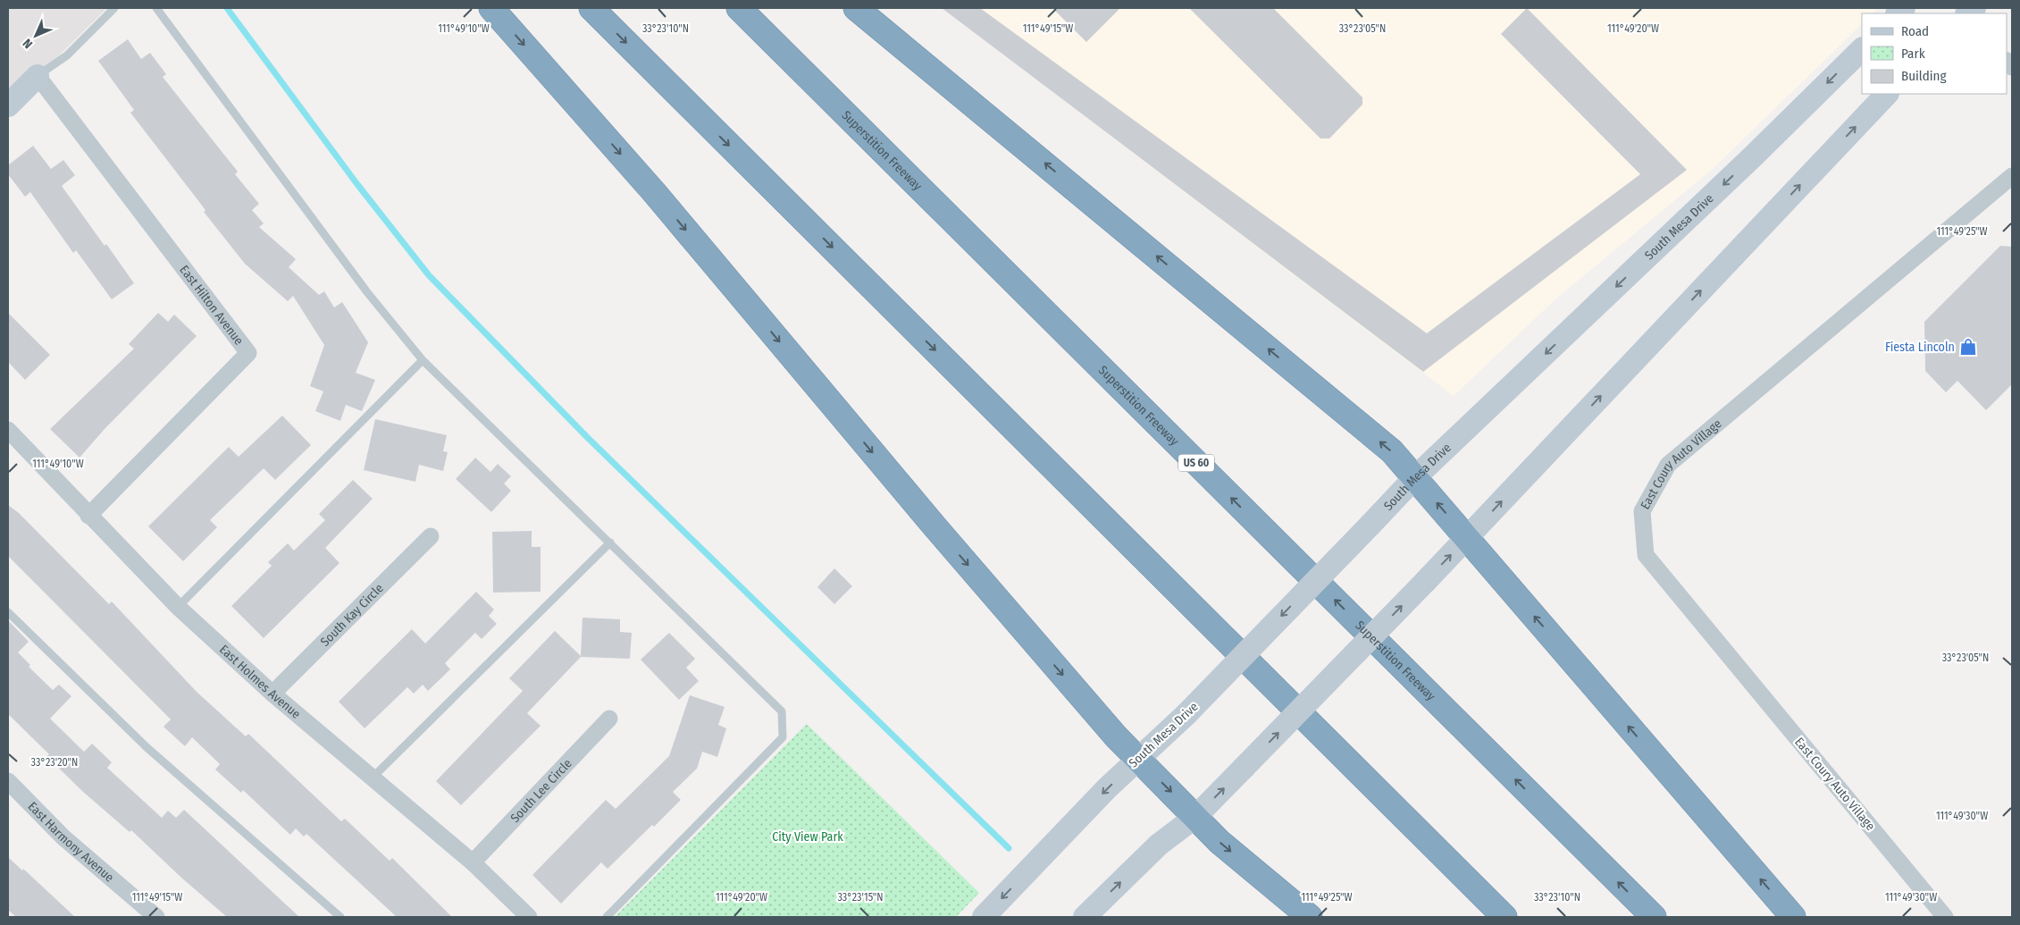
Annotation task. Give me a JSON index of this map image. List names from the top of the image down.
{
  "streets": {
    "highway": ["Superstition Freeway", "US 60"],
    "main road": ["South Mesa Drive"],
    "street": [
      "East Hilton Avenue",
      "East Coury Auto Village",
      "South Kay Circle",
      "East Holmes Avenue",
      "South Lee Circle",
      "East Harmony Avenue"
    ]
  },
  "crossings": [
    ["East Hilton Avenue", "East Holmes Avenue"],
    ["South Kay Circle", "East Holmes Avenue"],
    ["East Holmes Avenue", "South Lee Circle"]
  ],
  "parks": ["City View Park"],
  "places": {
    "shop": ["Fiesta Lincoln"]
  },
  "legend": ["Road", "Park", "Building"],
  "north": "bottom left",
  "coordinates": [
    "111°49'10\"W",
    "33°23'10\"N",
    "111°49'15\"W",
    "33°23'05\"N",
    "111°49'20\"W",
    "111°49'25\"W",
    "33°23'20\"N",
    "111°49'30\"W",
    "33°23'15\"N"
  ]
}
